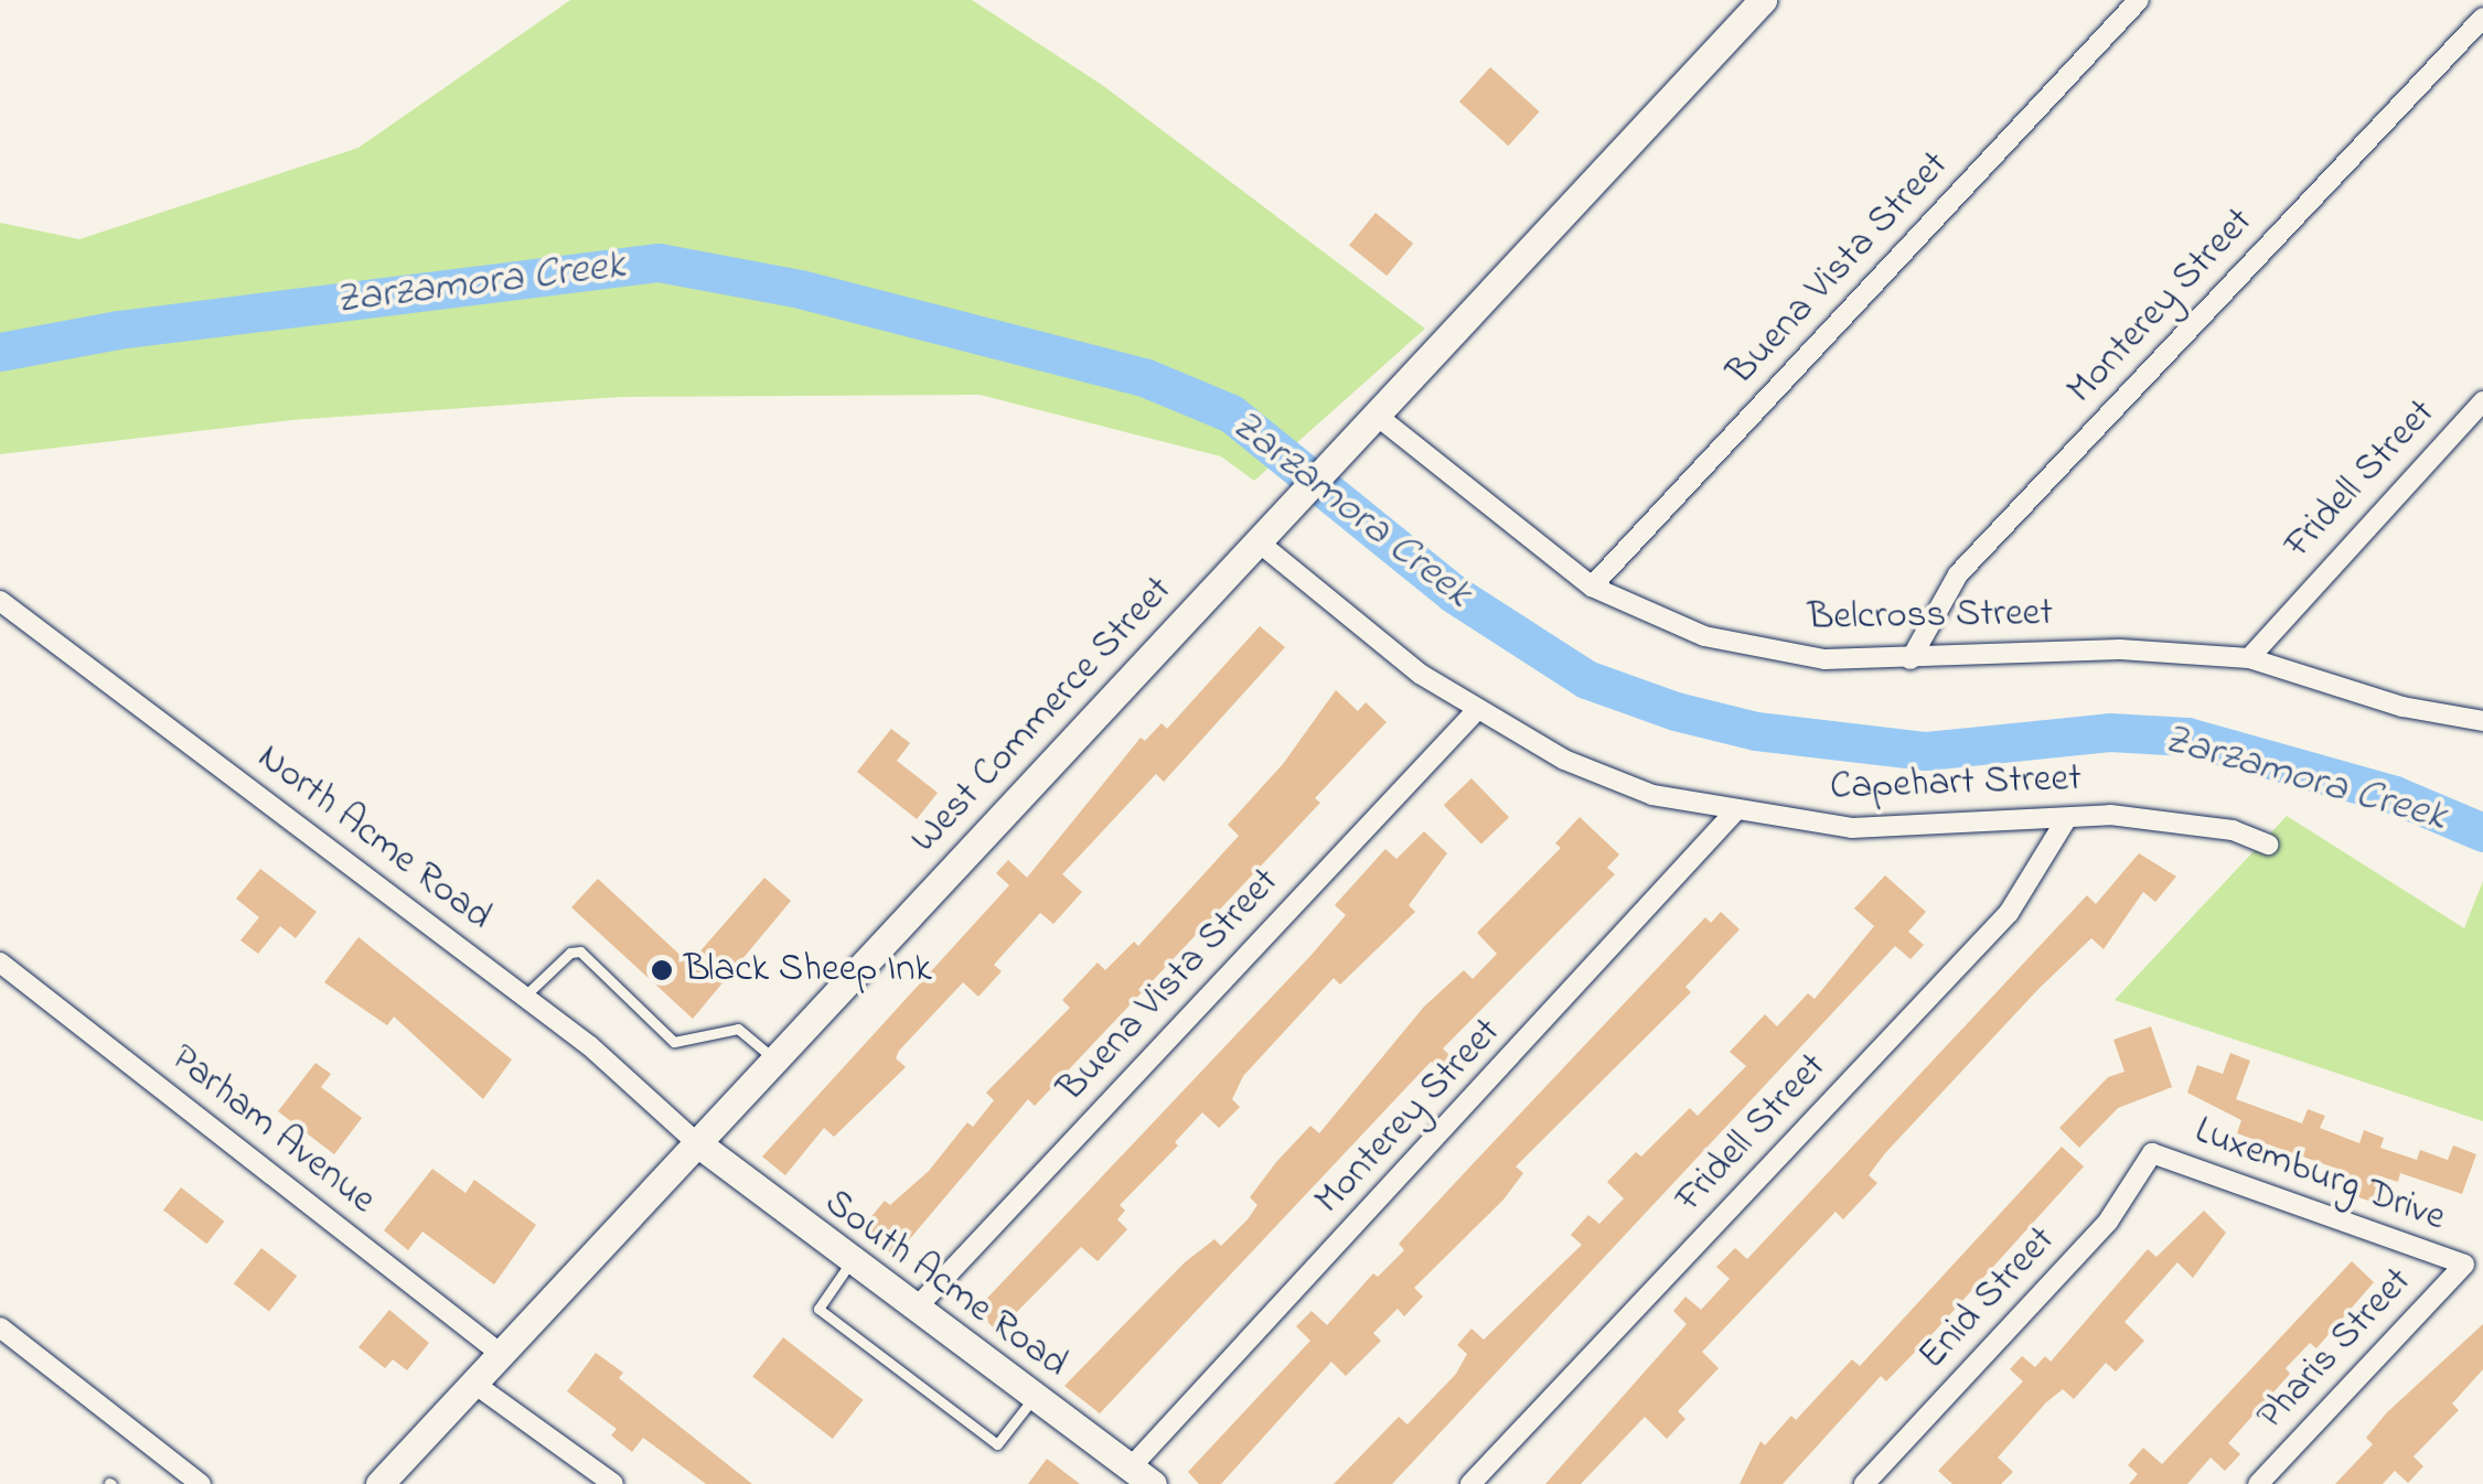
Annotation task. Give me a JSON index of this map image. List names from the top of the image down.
{
  "streets": {
    "main road": ["West Commerce Street", "South Acme Road"],
    "street": [
      "Buena Vista Street",
      "Monterey Street",
      "Fridell Street",
      "Belcross Street",
      "Capehart Street",
      "North Acme Road",
      "Parham Avenue",
      "Luxemburg Drive",
      "Enid Street",
      "Pharis Street"
    ]
  },
  "crossings": [
    ["Buena Vista Street", "Belcross Street"],
    ["Buena Vista Street", "Capehart Street"],
    ["Buena Vista Street", "South Acme Road"],
    ["Monterey Street", "Belcross Street"],
    ["Monterey Street", "Capehart Street"],
    ["Monterey Street", "South Acme Road"],
    ["Fridell Street", "Belcross Street"],
    ["Fridell Street", "Capehart Street"],
    ["Belcross Street", "West Commerce Street"],
    ["West Commerce Street", "Capehart Street"],
    ["West Commerce Street", "North Acme Road"],
    ["West Commerce Street", "Parham Avenue"],
    ["West Commerce Street", "South Acme Road"],
    ["North Acme Road", "South Acme Road"],
    ["Luxemburg Drive", "Enid Street"],
    ["Luxemburg Drive", "Pharis Street"]
  ],
  "water": ["Zarzamora Creek"],
  "places": ["Black Sheep Ink"]
}
